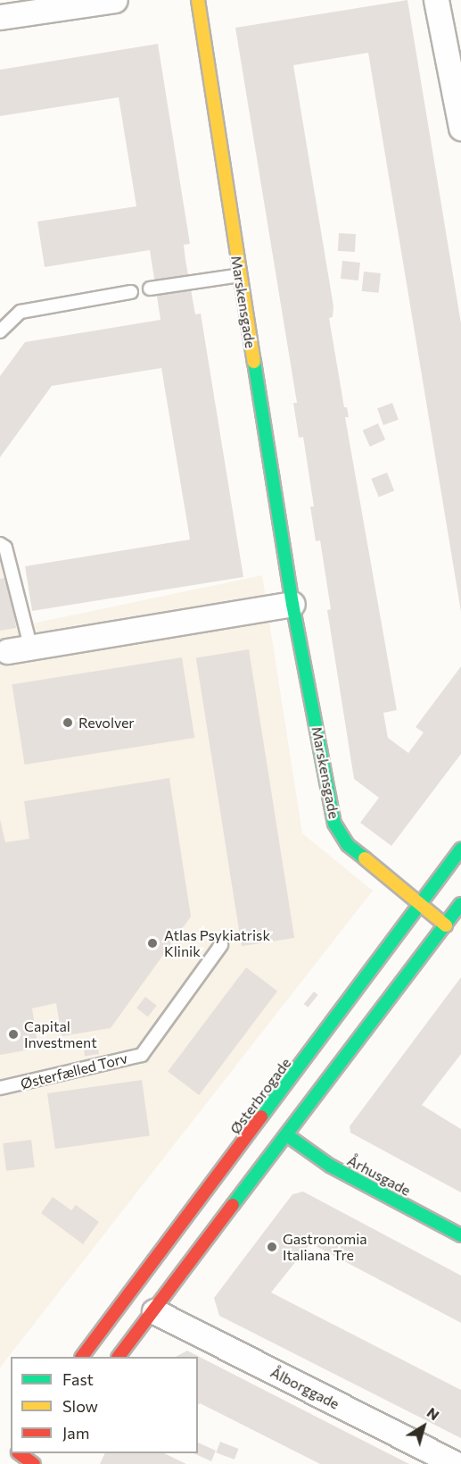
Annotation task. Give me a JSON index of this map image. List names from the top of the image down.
{
  "streets": {
    "street": [
      "Marskensgade",
      "Østerbrogade",
      "Århusgade",
      "Ålborggade"
    ],
    "lane": ["Østerfælled Torv"]
  },
  "crossings": [
    ["Marskensgade", "Østerbrogade"]
  ],
  "places": [
    "Revolver",
    "Atlas Psykiatrisk Klinik",
    "Capital Investment",
    "Gastronomia Italiana Tre"
  ],
  "legend": ["Fast", "Slow", "Jam"],
  "north": "top right"
}
